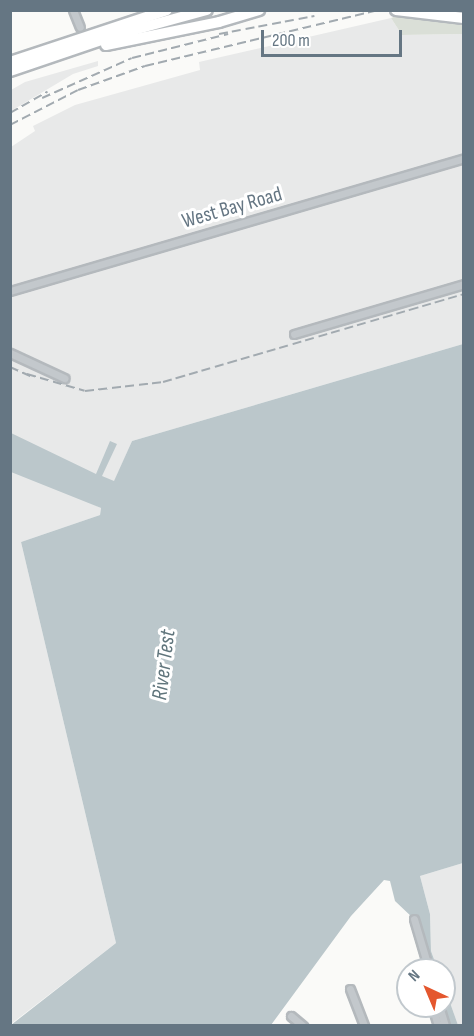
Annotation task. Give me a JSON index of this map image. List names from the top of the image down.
{
  "streets": {
    "street": ["West Bay Road"]
  },
  "water": ["River Test"],
  "scale_bar": "200 m",
  "north": "top left"
}
